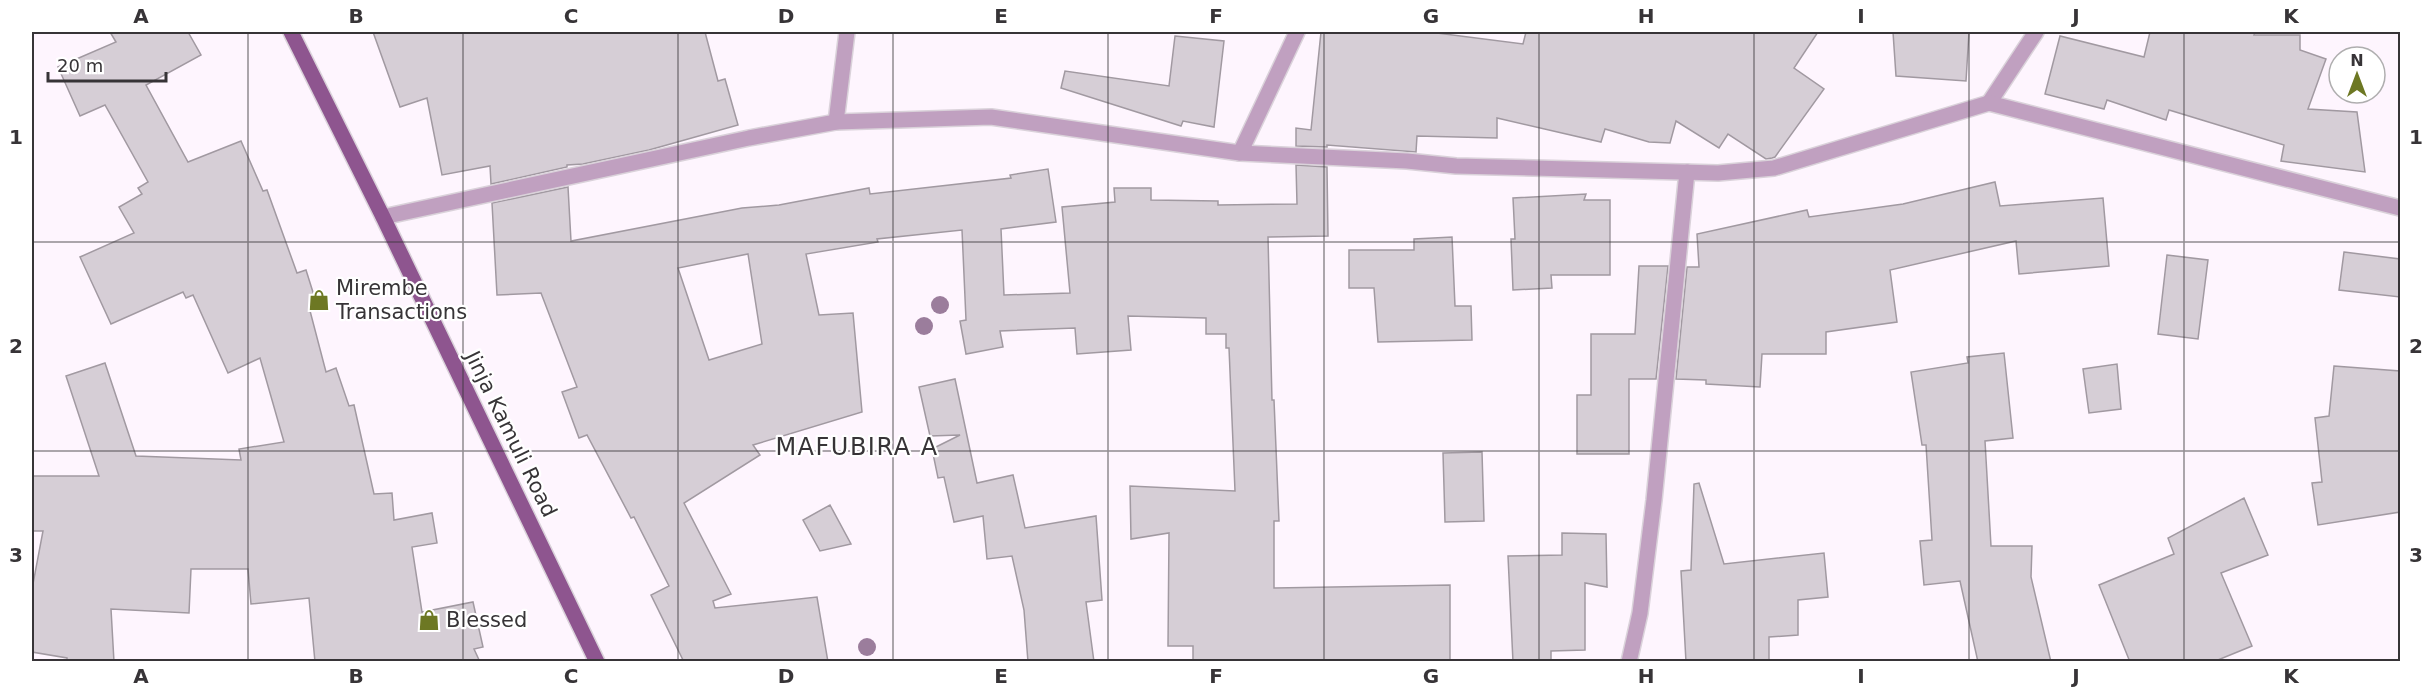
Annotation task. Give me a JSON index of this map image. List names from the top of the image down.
{
  "streets": {
    "main road": ["Jinja Kamuli Road"]
  },
  "districts": ["MAFUBIRA A"],
  "places": {
    "shop": ["Mirembe Transactions", "Blessed"]
  },
  "scale_bar": "20 m",
  "north": "top",
  "grid": {
    "columns": [
      "A",
      "B",
      "C",
      "D",
      "E",
      "F",
      "G",
      "H",
      "I",
      "J",
      "K"
    ],
    "rows": ["1", "2", "3"]
  }
}
